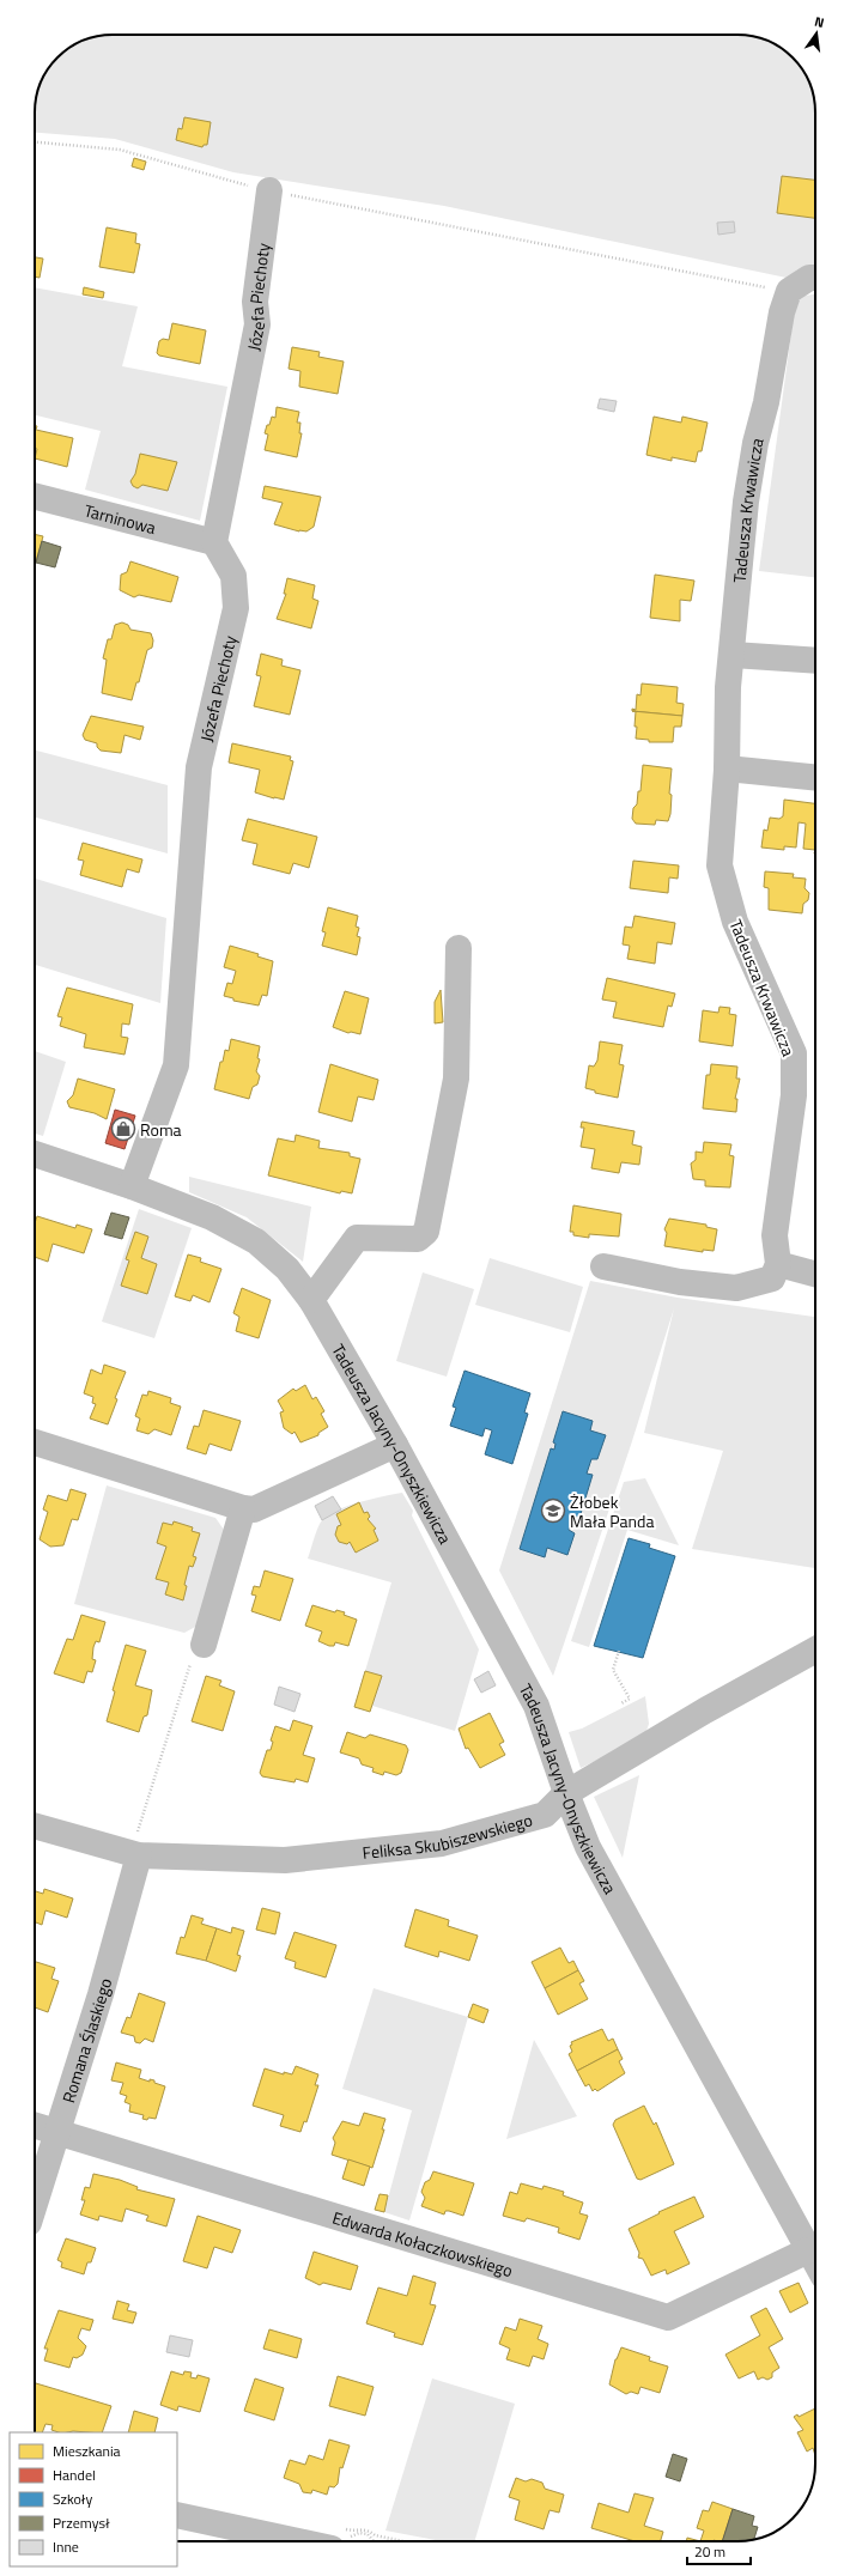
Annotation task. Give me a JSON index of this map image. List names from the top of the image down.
{
  "streets": {
    "street": [
      "Józefa Piechoty",
      "Tadeusza Krwawicza",
      "Tarninowa",
      "Tadeusza Jacyny-Onyszkiewicza",
      "Feliksa Skubiszewskiego",
      "Romana Ślaskiego",
      "Edwarda Kołaczkowskiego"
    ]
  },
  "crossings": [
    ["Józefa Piechoty", "Tarninowa"],
    ["Józefa Piechoty", "Tadeusza Jacyny-Onyszkiewicza"],
    ["Tadeusza Jacyny-Onyszkiewicza", "Feliksa Skubiszewskiego"],
    ["Tadeusza Jacyny-Onyszkiewicza", "Edwarda Kołaczkowskiego"],
    ["Feliksa Skubiszewskiego", "Romana Ślaskiego"],
    ["Romana Ślaskiego", "Edwarda Kołaczkowskiego"]
  ],
  "places": {
    "shop": ["Roma"],
    "school or university": ["Żłobek Mała Panda"]
  },
  "legend": [
    "Mieszkania",
    "Handel",
    "Szkoły",
    "Przemysł",
    "Inne"
  ],
  "scale_bar": "20 m",
  "north": "top"
}
